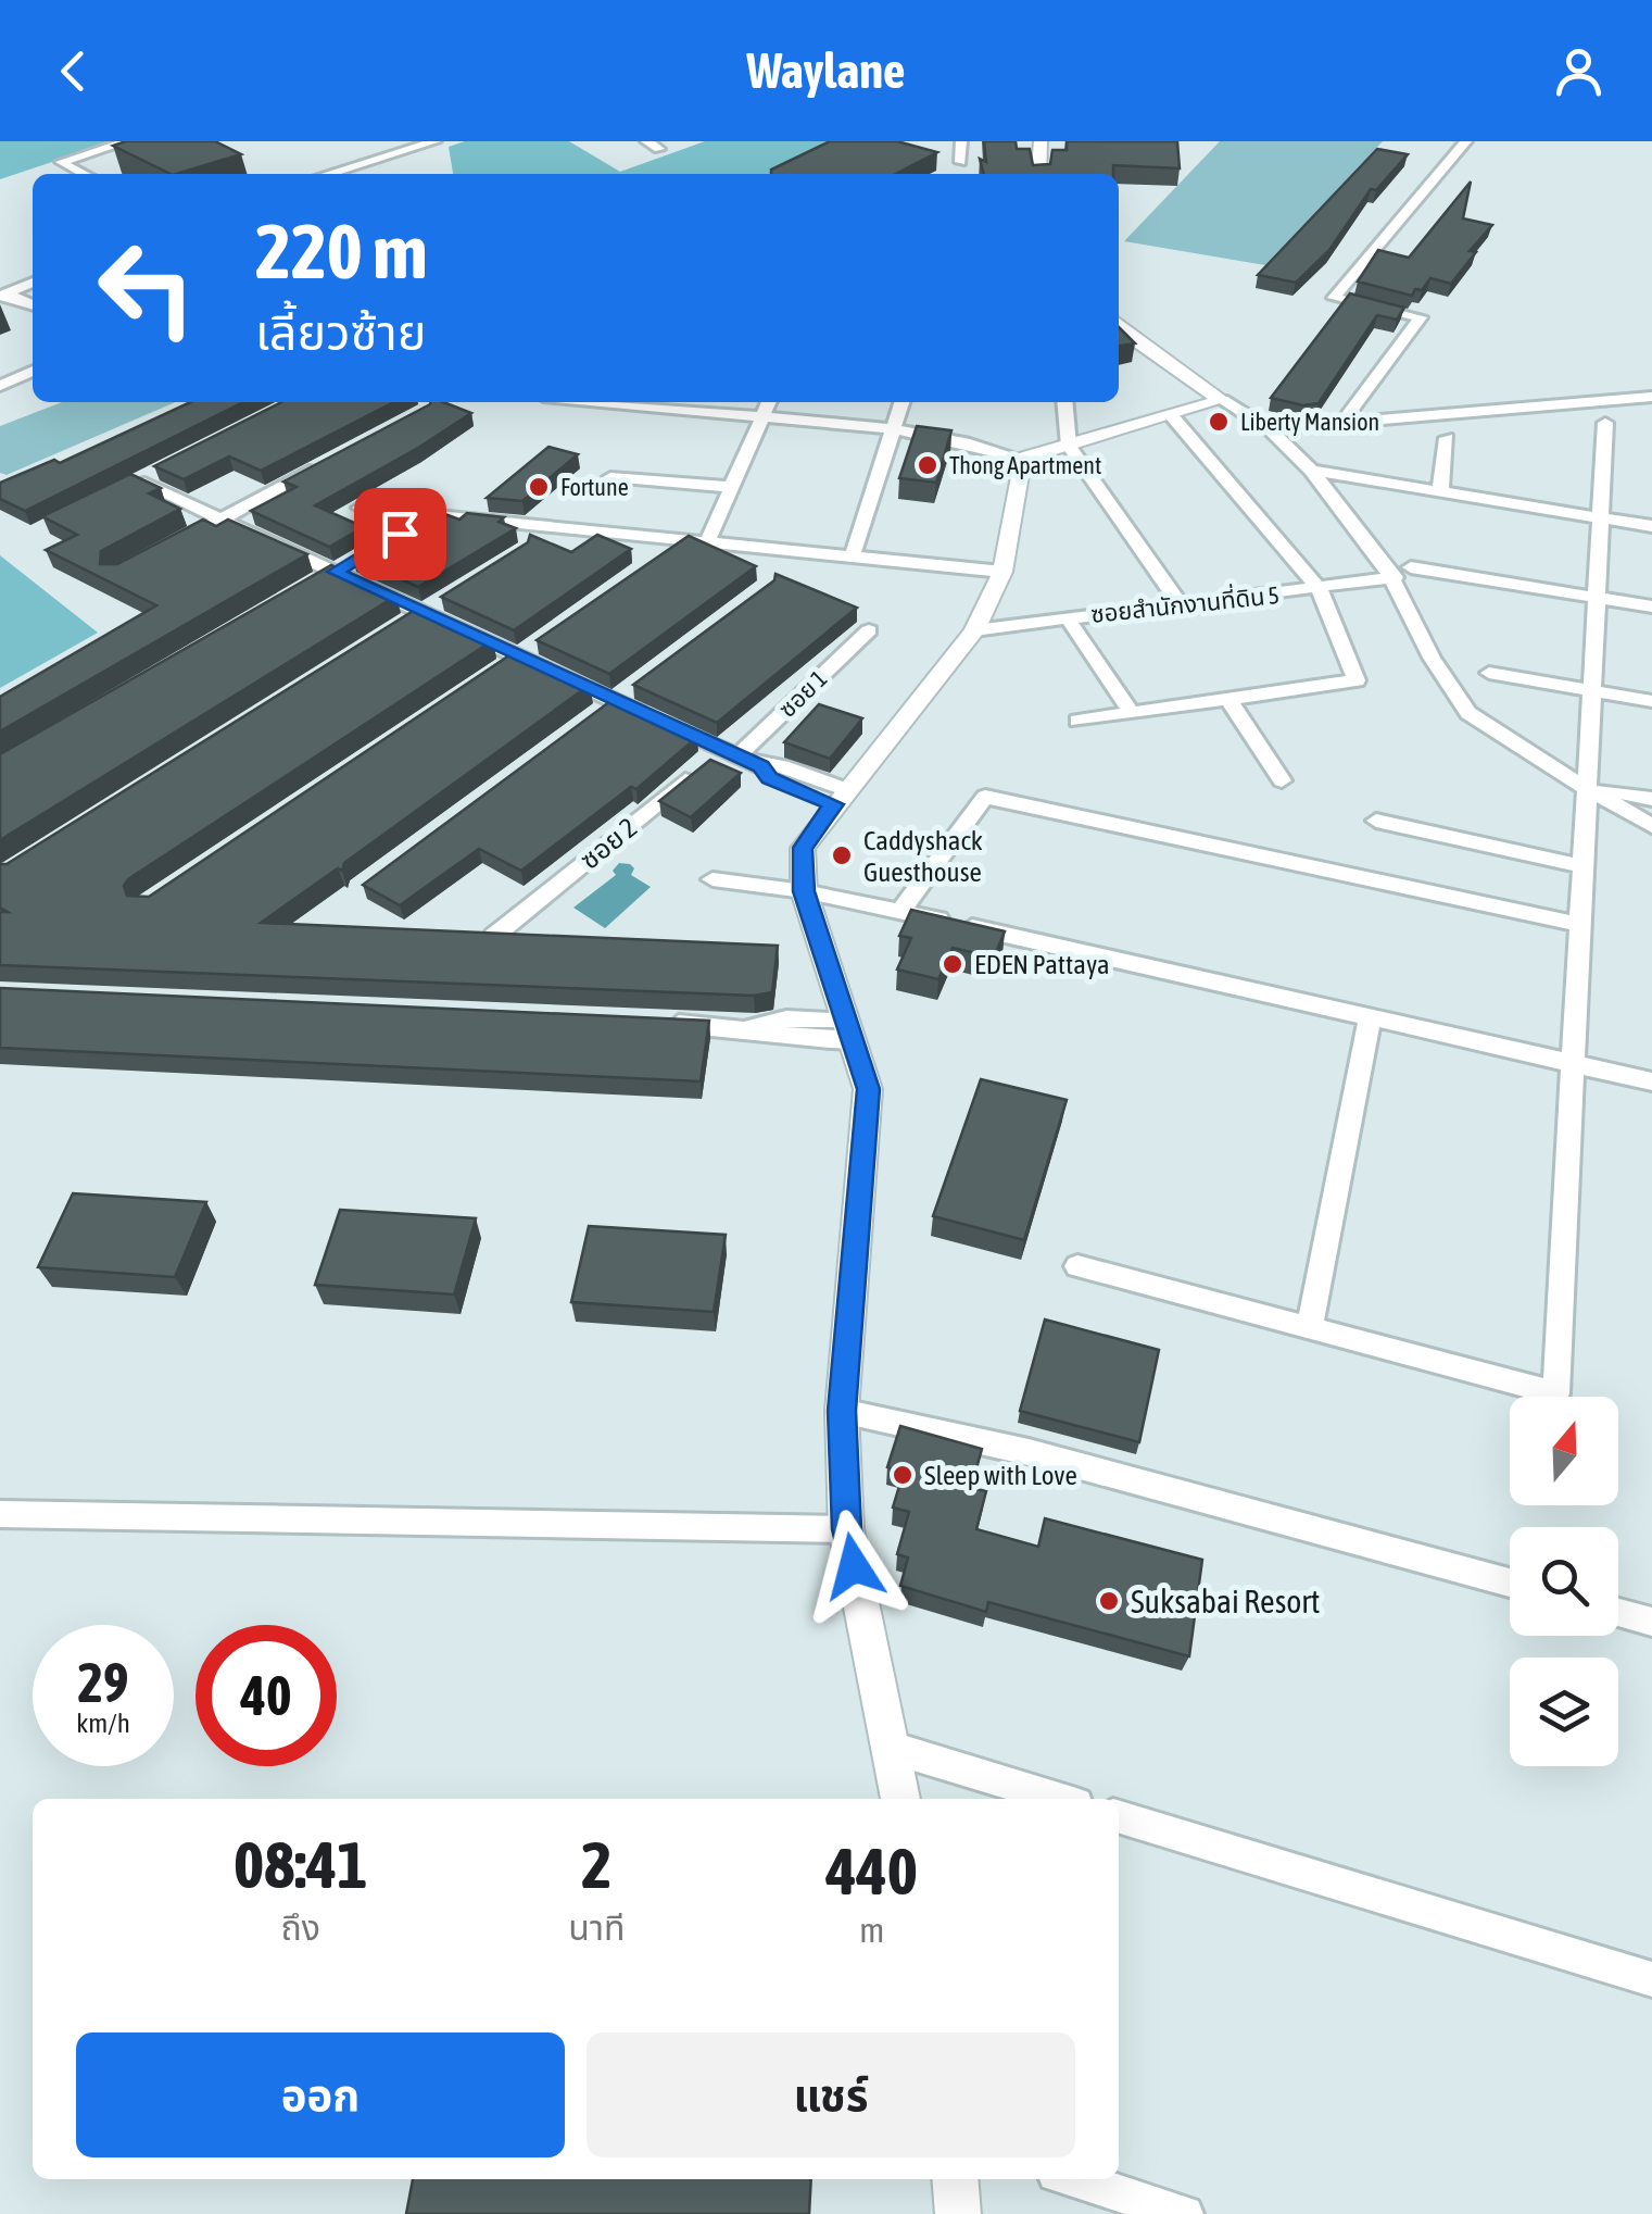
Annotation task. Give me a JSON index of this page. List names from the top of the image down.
{
  "streets": {
    "street": ["ซอยสำนักงานที่ดิน 5", "ซอย 1", "ซอย 2"]
  },
  "crossings": [
    ["ซอย 1", "ซอย 2"]
  ],
  "places": [
    "Liberty Mansion",
    "Thong Apartment",
    "Fortune",
    "Caddyshack Guesthouse",
    "EDEN Pattaya",
    "Sleep with Love",
    "Suksabai Resort"
  ],
  "north": "top",
  "page": {
    "header": "Waylane",
    "turn": ["220 m", "เลี้ยวซ้าย"],
    "speed": "29 km/h",
    "limit": "40",
    "eta": [
      "08:41",
      "ถึง",
      "2",
      "นาที",
      "440",
      "m"
    ],
    "buttons": ["ออก", "แชร์"]
  }
}
